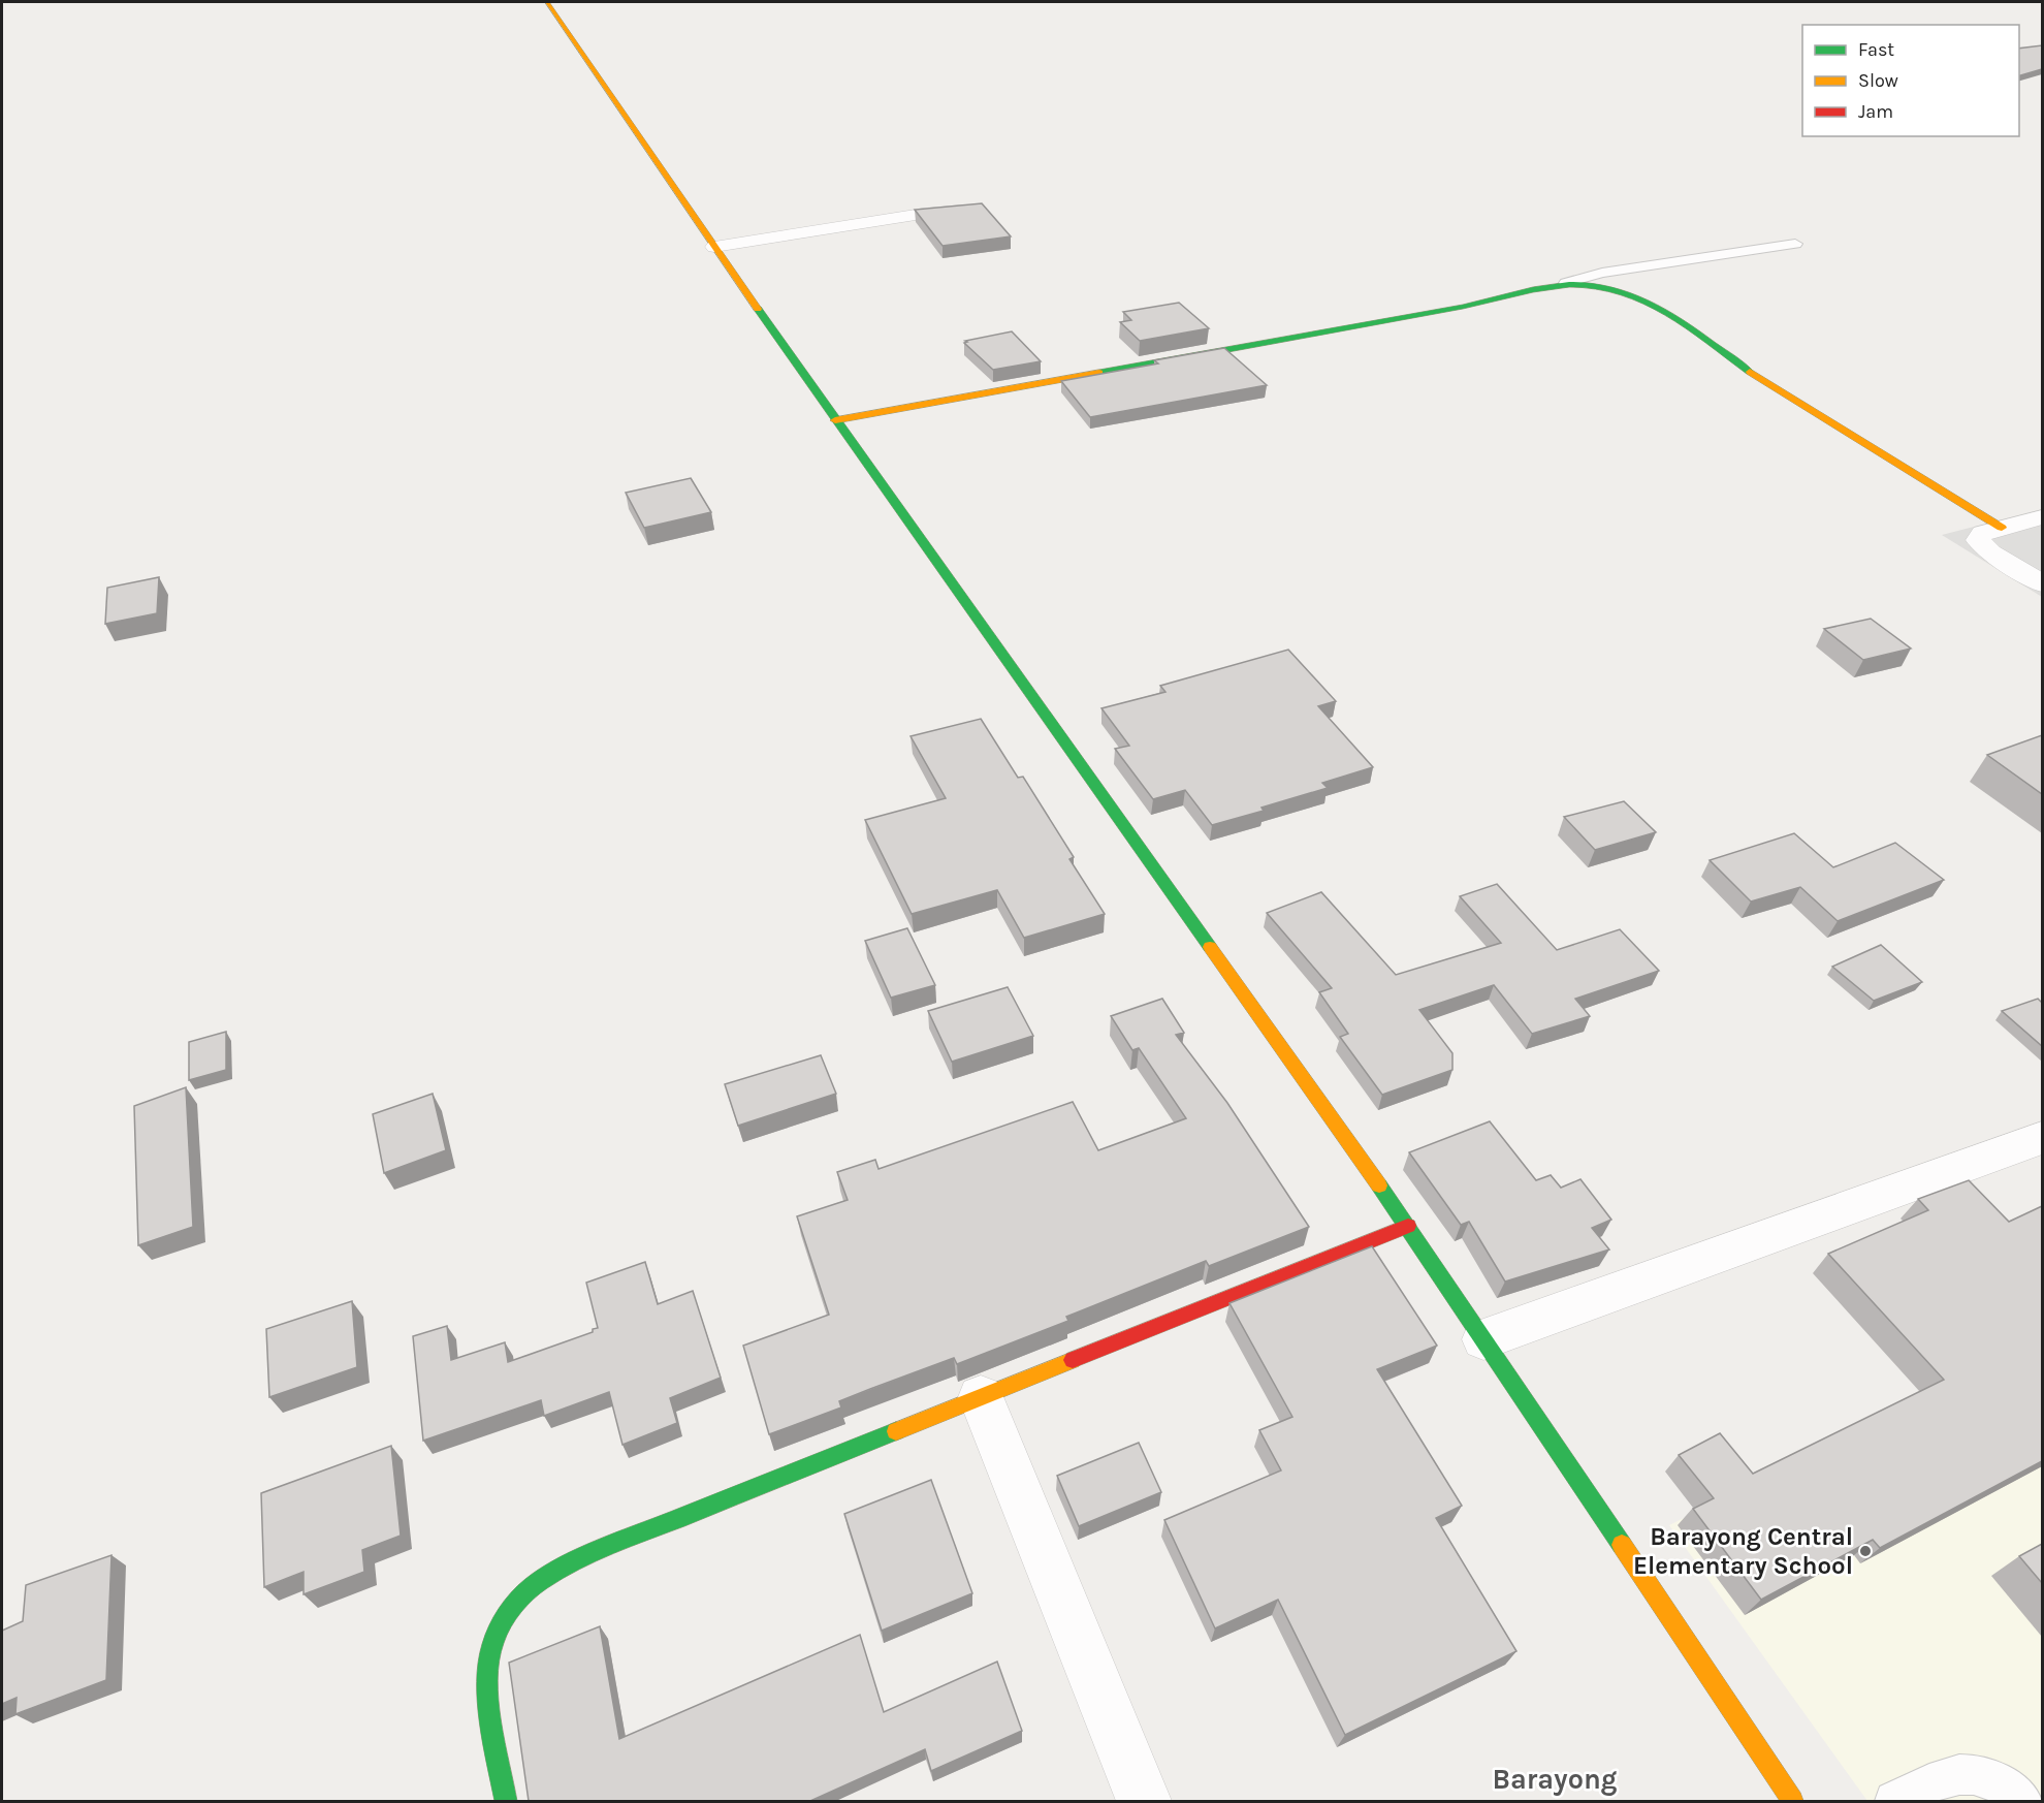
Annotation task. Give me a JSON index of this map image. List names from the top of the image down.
{
  "districts": ["Barayong"],
  "places": ["Barayong Central Elementary School"],
  "legend": ["Fast", "Slow", "Jam"]
}
